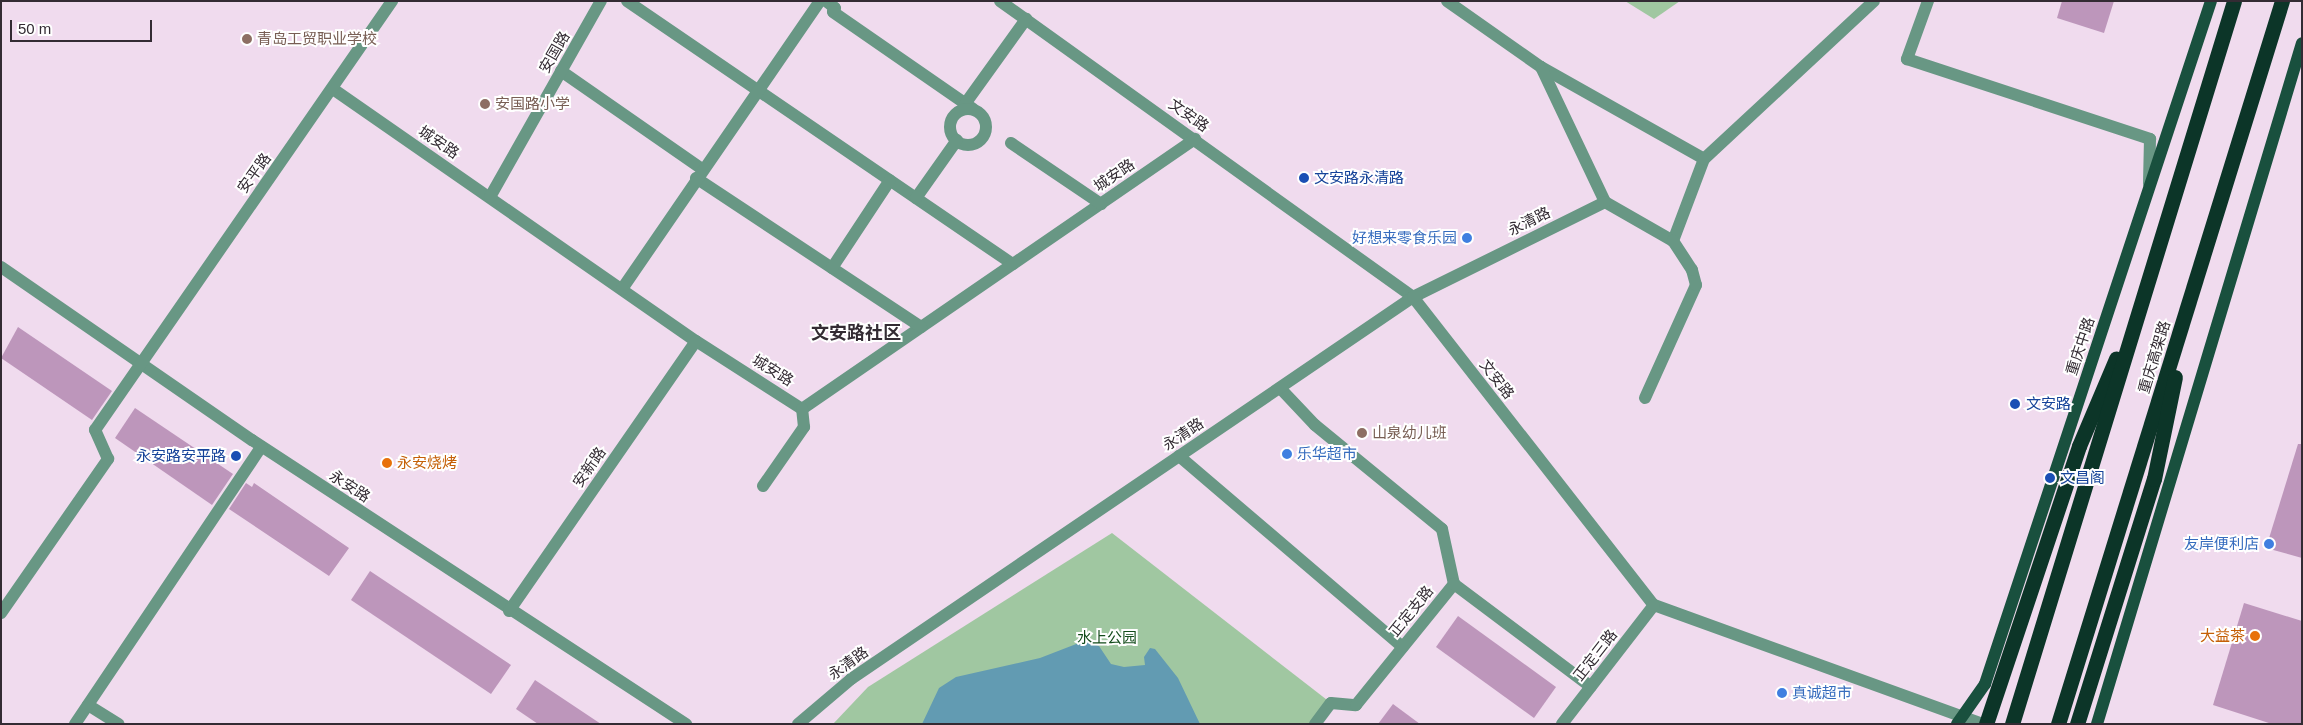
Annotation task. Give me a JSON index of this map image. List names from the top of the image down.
{
  "streets": {
    "highway": ["重庆高架路"],
    "main road": ["重庆中路"],
    "street": [
      "安国路",
      "文安路",
      "城安路",
      "安平路",
      "永清路",
      "安新路",
      "永安路",
      "正定支路",
      "正定三路"
    ]
  },
  "crossings": [
    ["安国路", "城安路"],
    ["文安路", "城安路"],
    ["文安路", "永清路"],
    ["文安路", "正定三路"],
    ["城安路", "安平路"],
    ["城安路", "安新路"],
    ["安平路", "永安路"],
    ["安新路", "永安路"],
    ["正定支路", "正定三路"]
  ],
  "districts": ["文安路社区"],
  "parks": ["水上公园"],
  "places": [
    "青岛工贸职业学校",
    "安国路小学",
    "文安路永清路",
    "好想来零食乐园",
    "文安路",
    "山泉幼儿班",
    "乐华超市",
    "永安路安平路",
    "永安烧烤",
    "文昌阁",
    "友岸便利店",
    "大益茶",
    "真诚超市"
  ],
  "scale_bar": "50 m"
}
